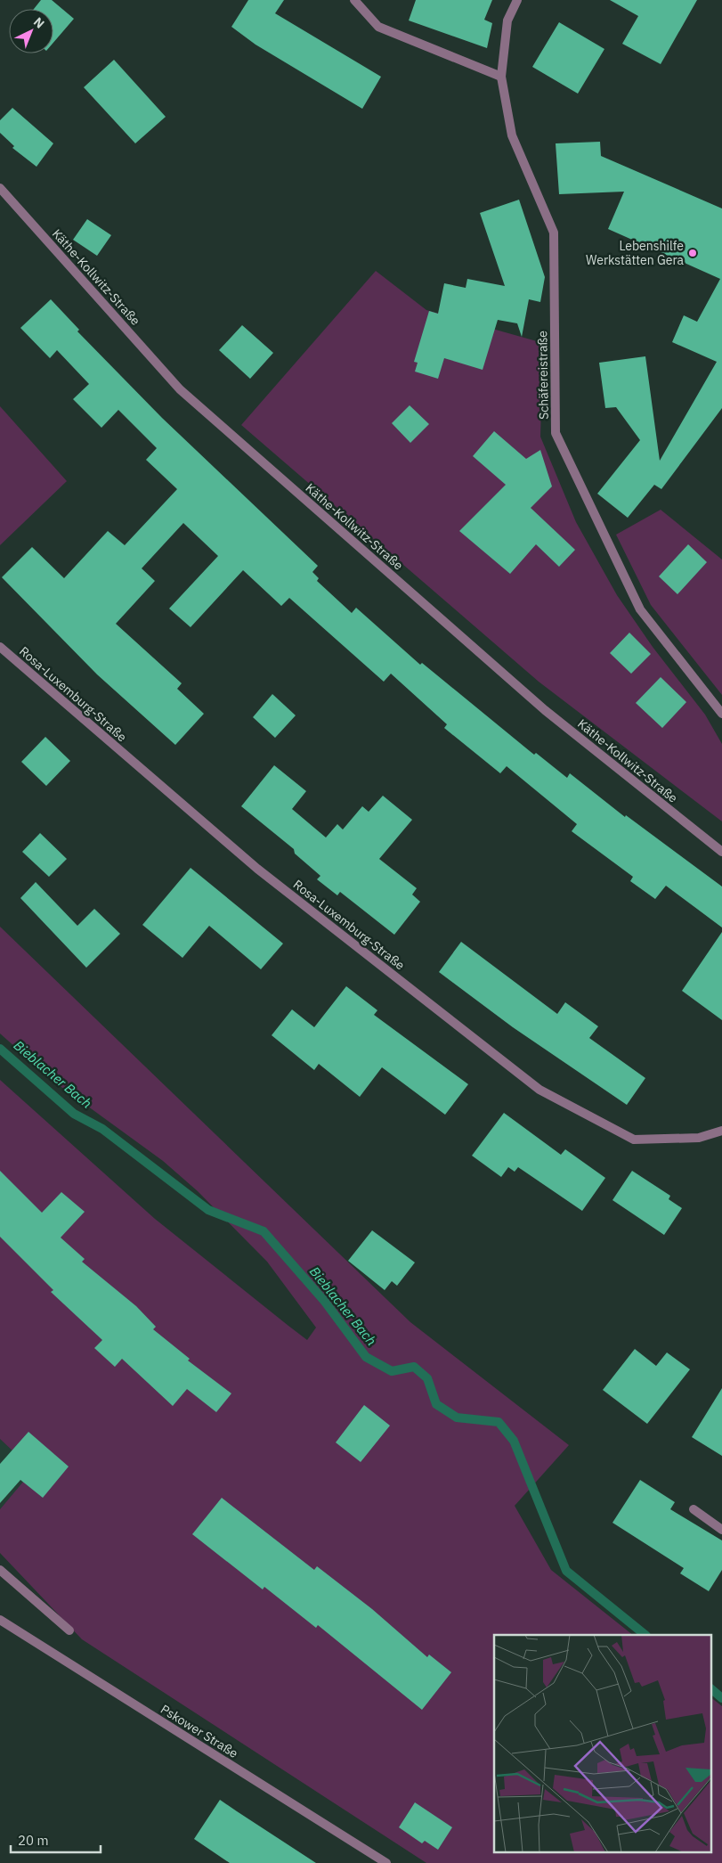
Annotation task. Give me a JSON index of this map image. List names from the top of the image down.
{
  "streets": {
    "street": [
      "Käthe-Kollwitz-Straße",
      "Schäfereistraße",
      "Rosa-Luxemburg-Straße",
      "Pskower Straße"
    ]
  },
  "water": ["Bieblacher Bach"],
  "places": ["Lebenshilfe Werkstätten Gera"],
  "scale_bar": "20 m",
  "north": "top right"
}
